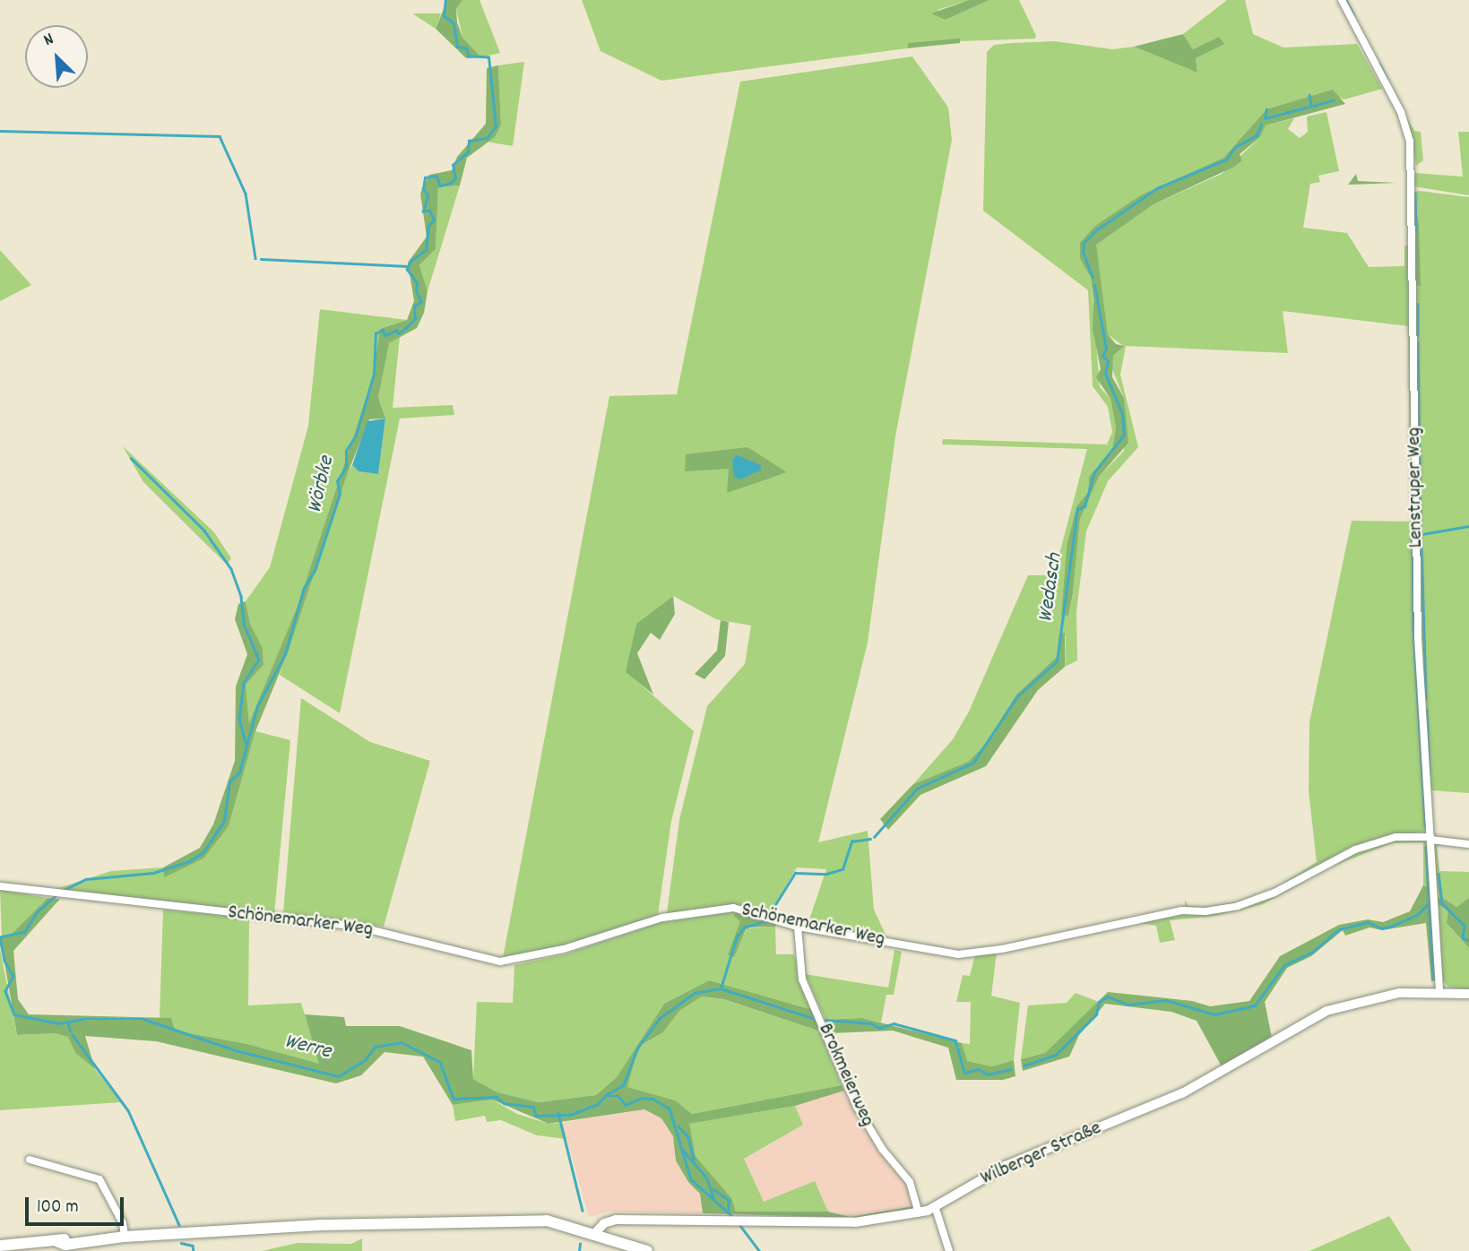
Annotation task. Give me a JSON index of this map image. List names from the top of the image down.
{
  "streets": {
    "street": [
      "Lenstruper Weg",
      "Schönemarker Weg",
      "Brokmeierweg",
      "Wilberger Straße"
    ]
  },
  "crossings": [
    ["Lenstruper Weg", "Schönemarker Weg"],
    ["Lenstruper Weg", "Wilberger Straße"],
    ["Schönemarker Weg", "Brokmeierweg"],
    ["Brokmeierweg", "Wilberger Straße"]
  ],
  "water": ["Wörbke", "Wedasch", "Werre"],
  "scale_bar": "100 m",
  "north": "top left"
}
